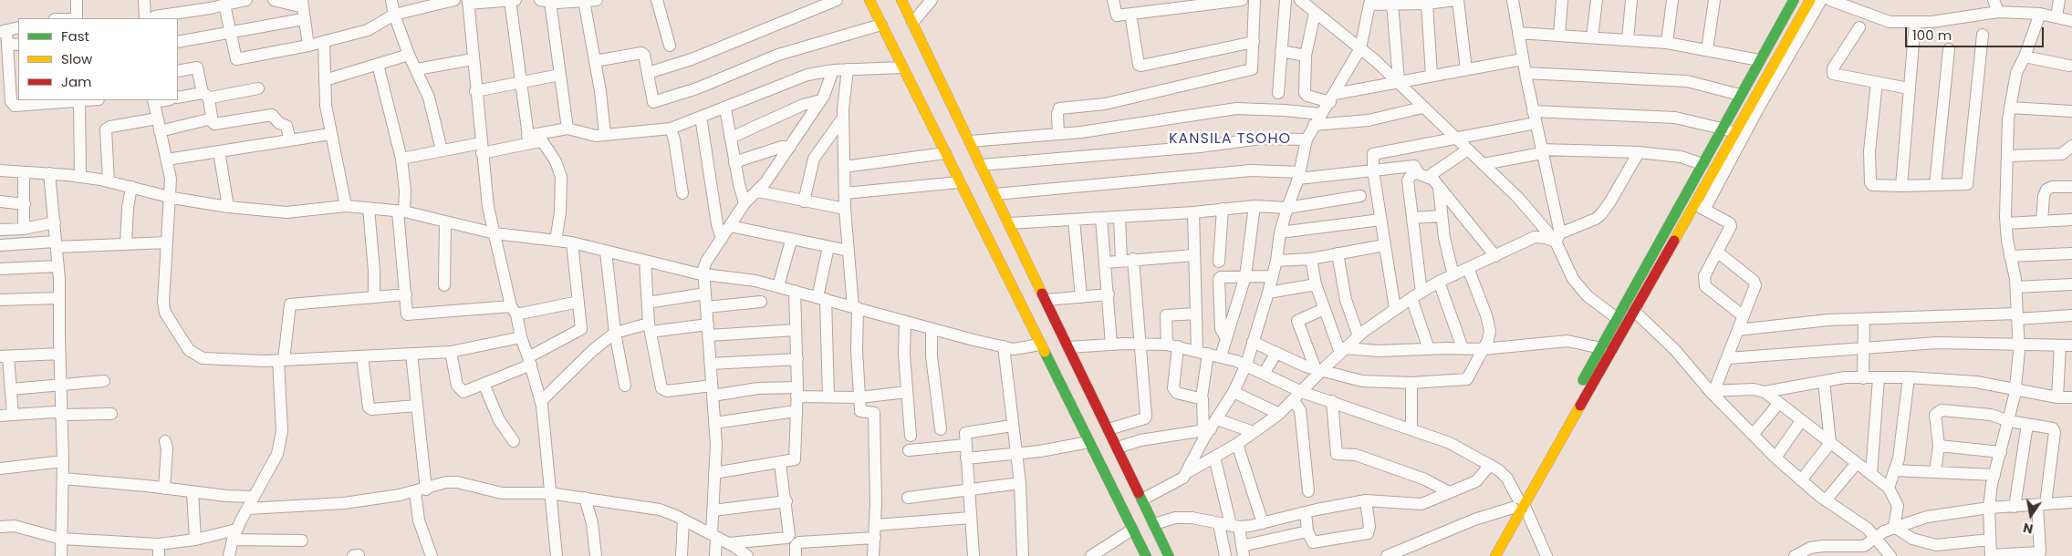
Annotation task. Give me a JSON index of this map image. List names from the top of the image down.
{
  "districts": ["KANSILA TSOHO"],
  "legend": ["Fast", "Slow", "Jam"],
  "scale_bar": "100 m",
  "north": "bottom"
}
